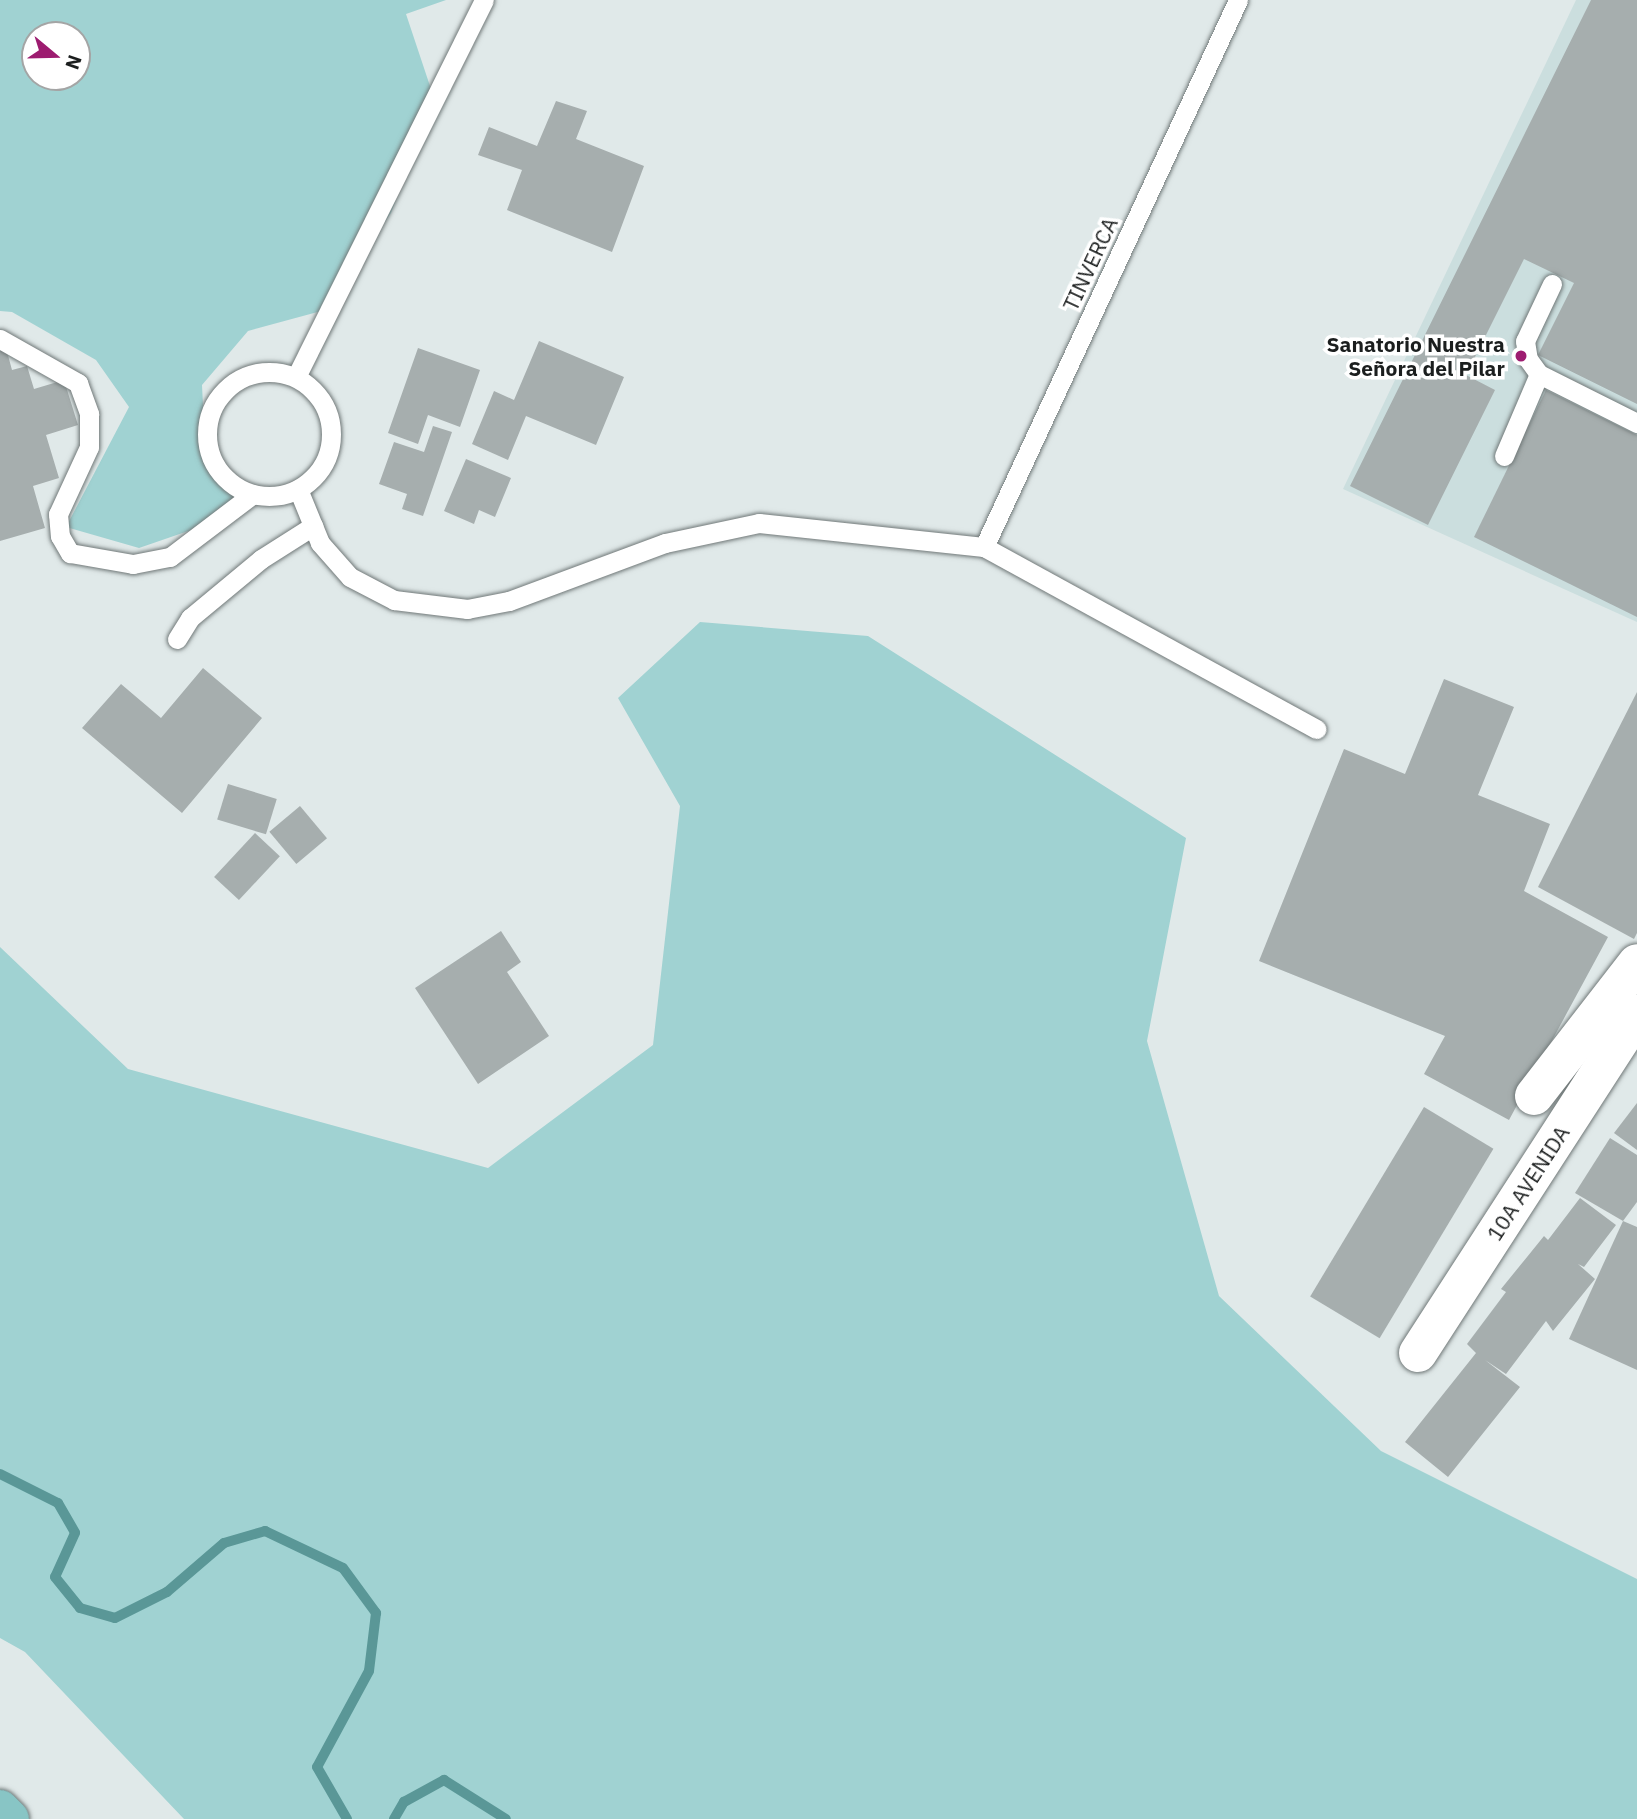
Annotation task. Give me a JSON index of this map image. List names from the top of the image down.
{
  "streets": {
    "street": ["10A AVENIDA"],
    "lane": ["TINVERCA"]
  },
  "places": ["Sanatorio Nuestra Señora del Pilar"],
  "north": "right"
}
